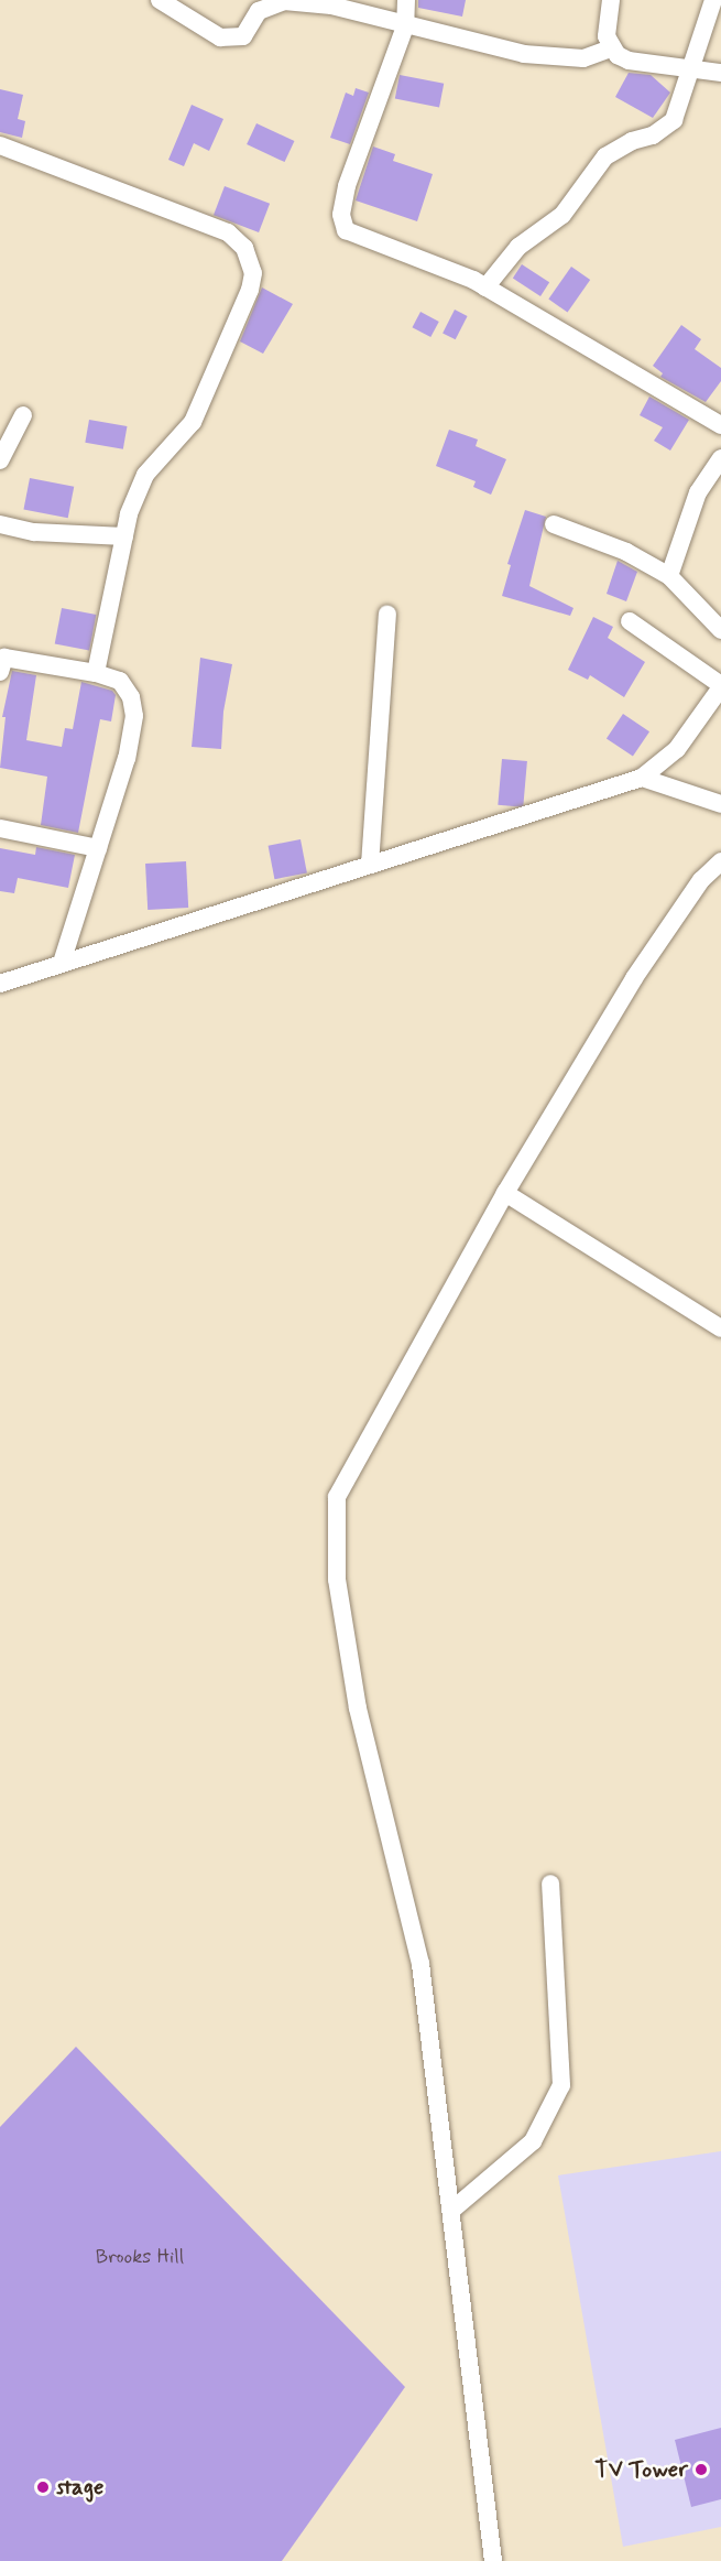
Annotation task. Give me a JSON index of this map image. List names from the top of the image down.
{
  "places": ["TV Tower", "stage"],
  "house_numbers": ["Brooks Hill"]
}
